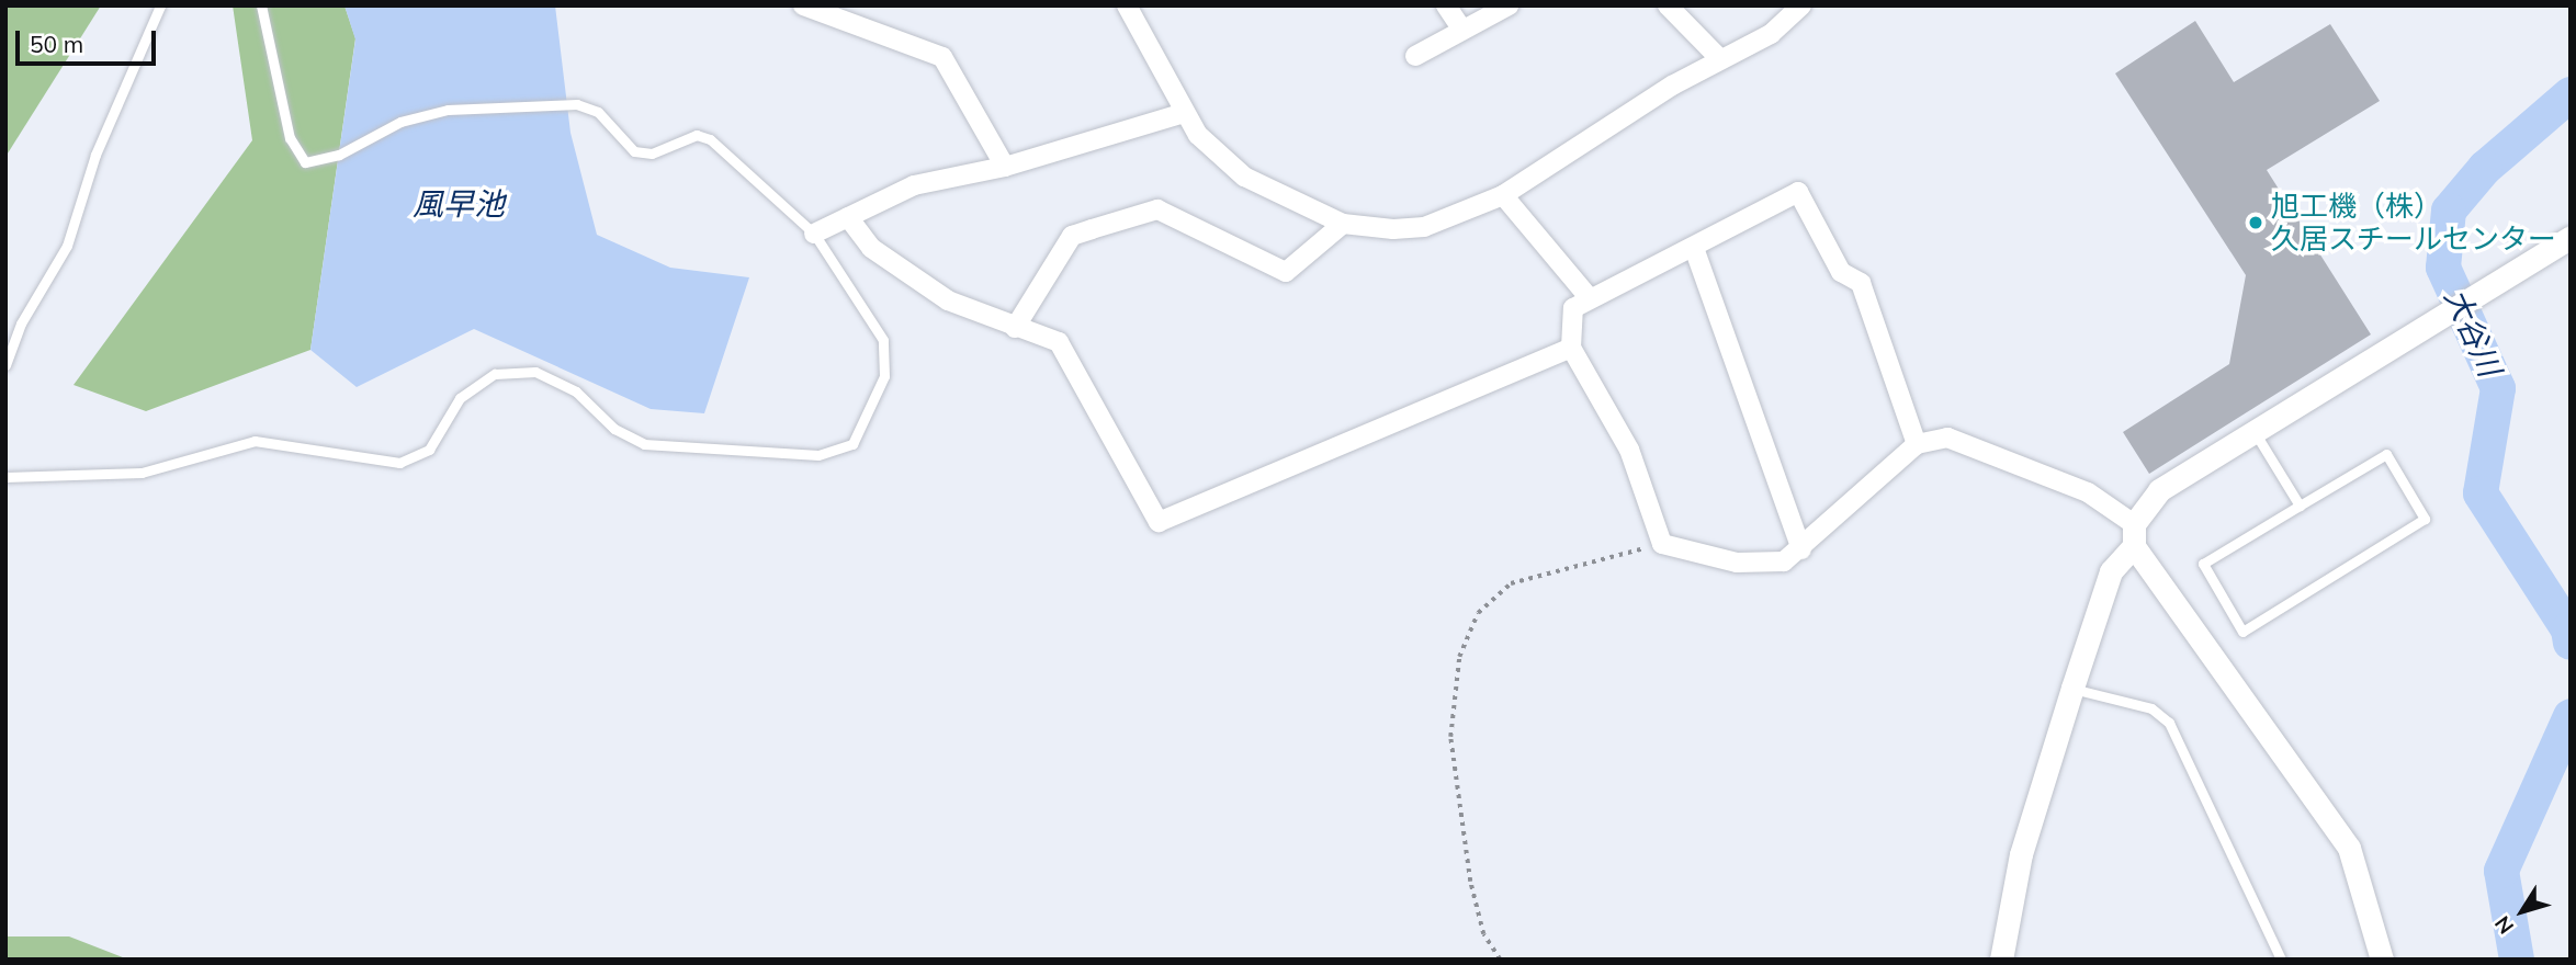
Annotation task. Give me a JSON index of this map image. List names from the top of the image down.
{
  "water": ["風早池", "大谷川"],
  "places": ["旭工機（株） 久居スチールセンター"],
  "scale_bar": "50 m",
  "north": "bottom left"
}
